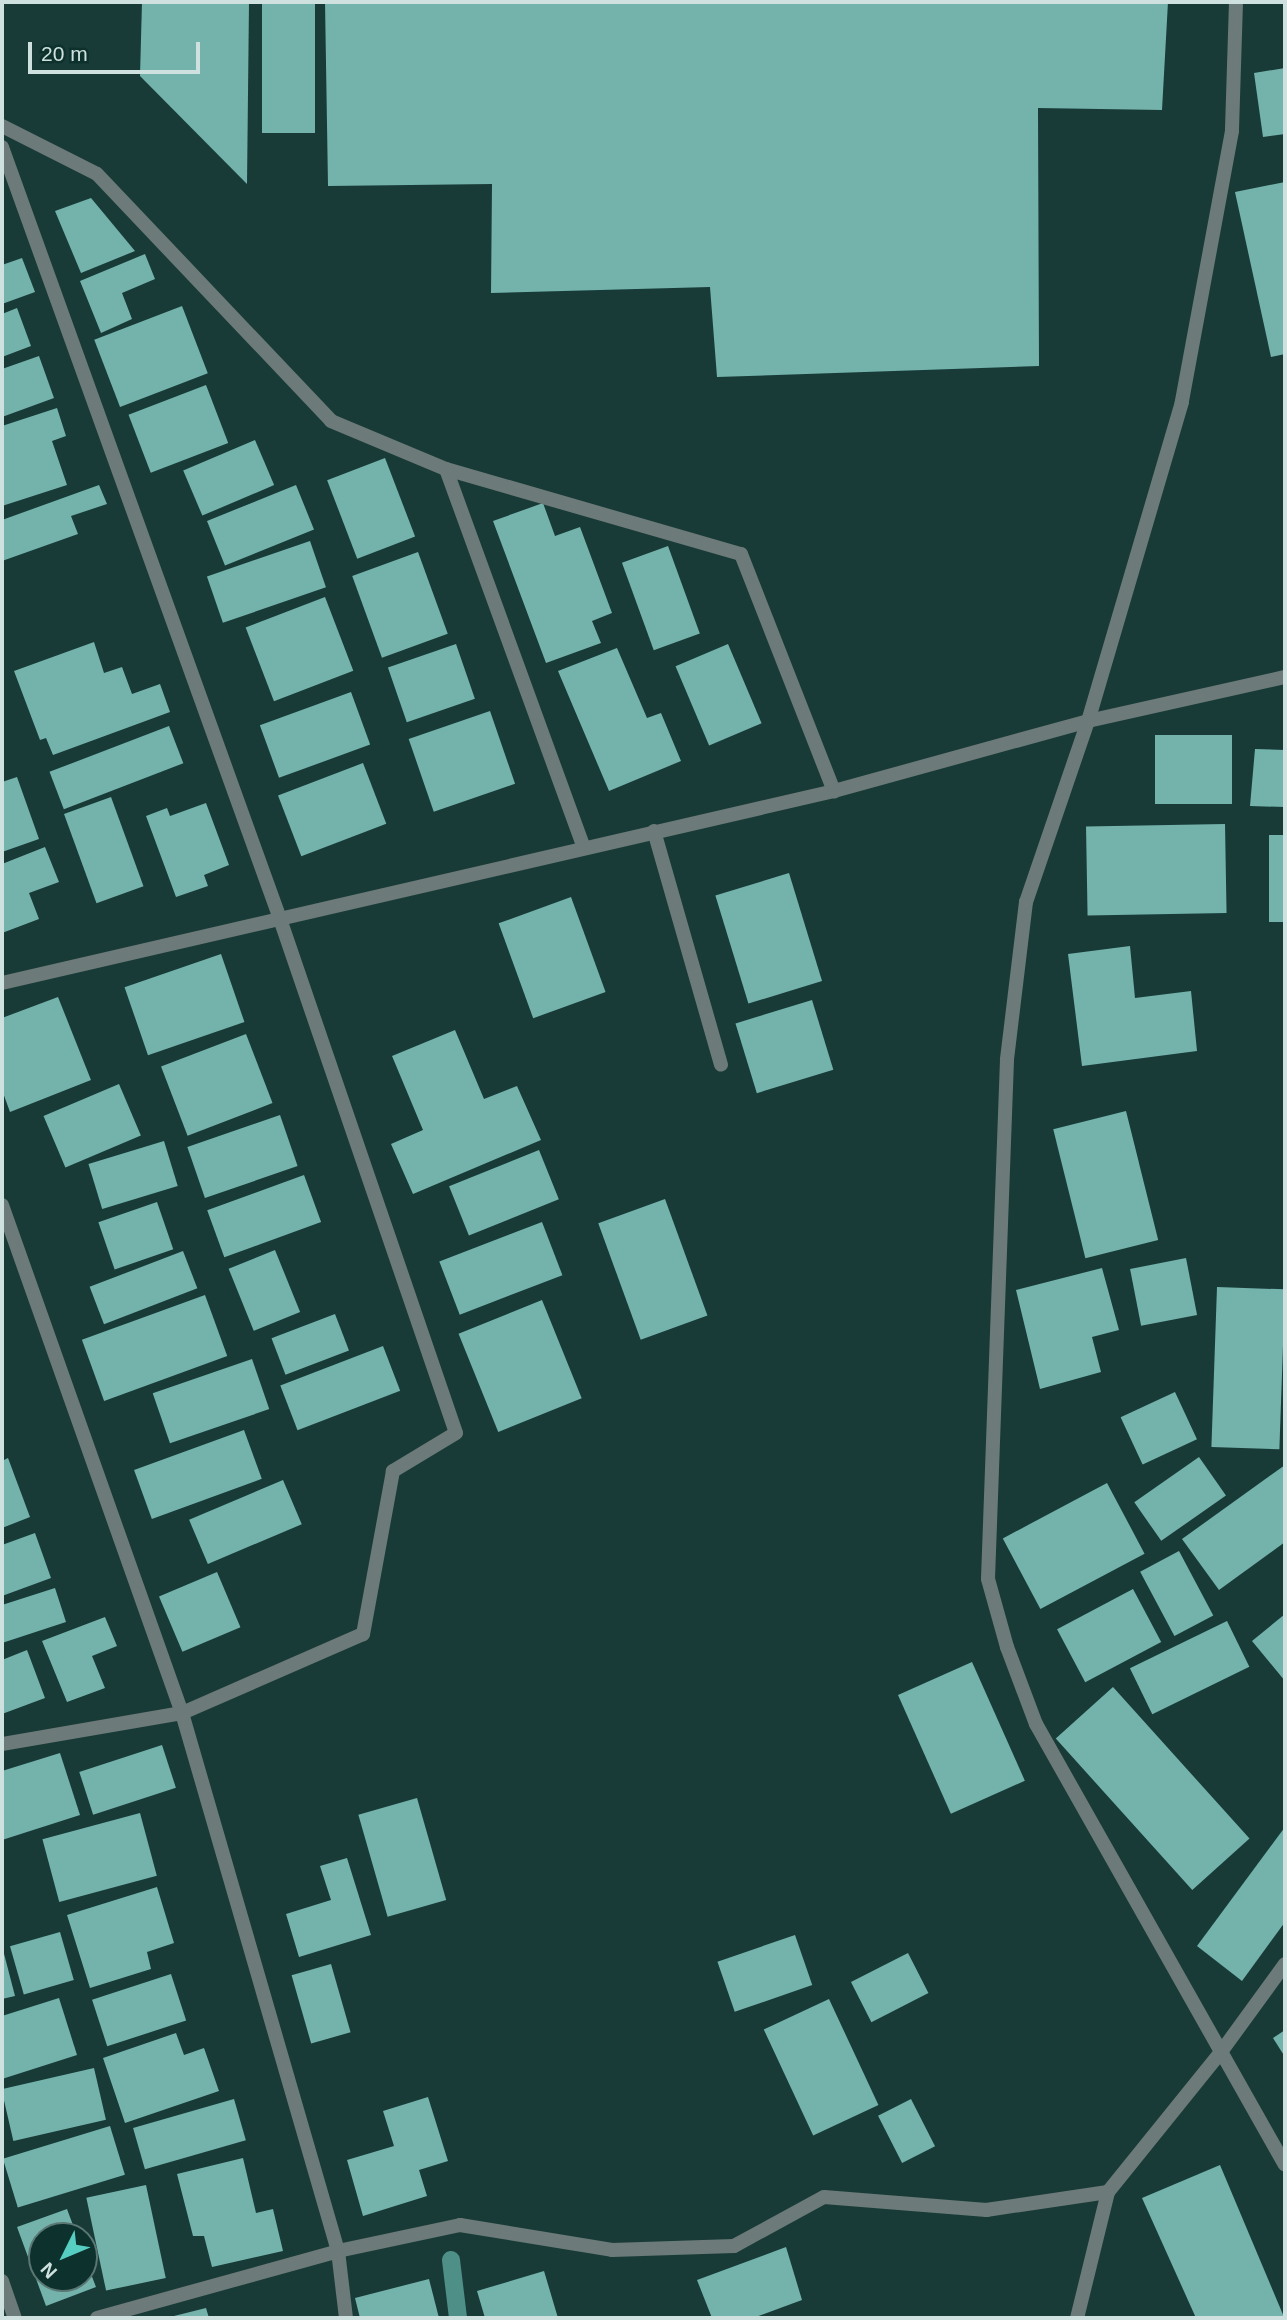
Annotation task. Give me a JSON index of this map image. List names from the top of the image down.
{
  "scale_bar": "20 m",
  "north": "bottom left"
}
